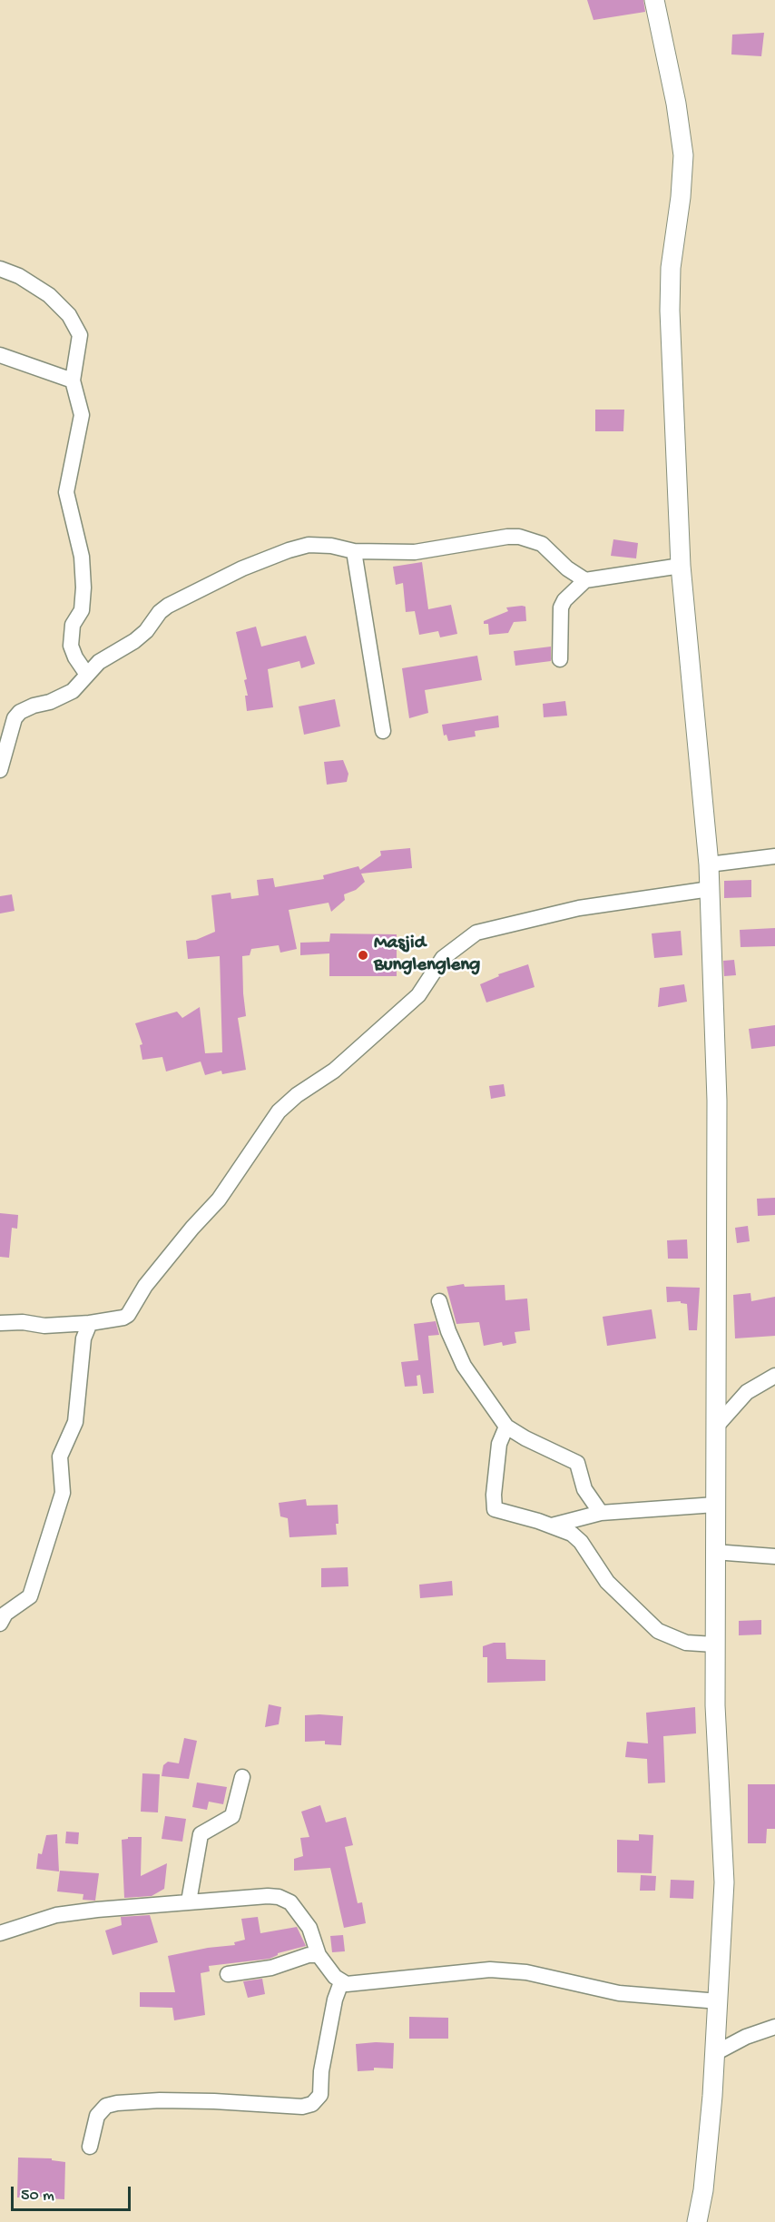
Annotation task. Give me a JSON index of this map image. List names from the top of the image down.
{
  "places": ["Masjid Bunglengleng"],
  "scale_bar": "50 m"
}
